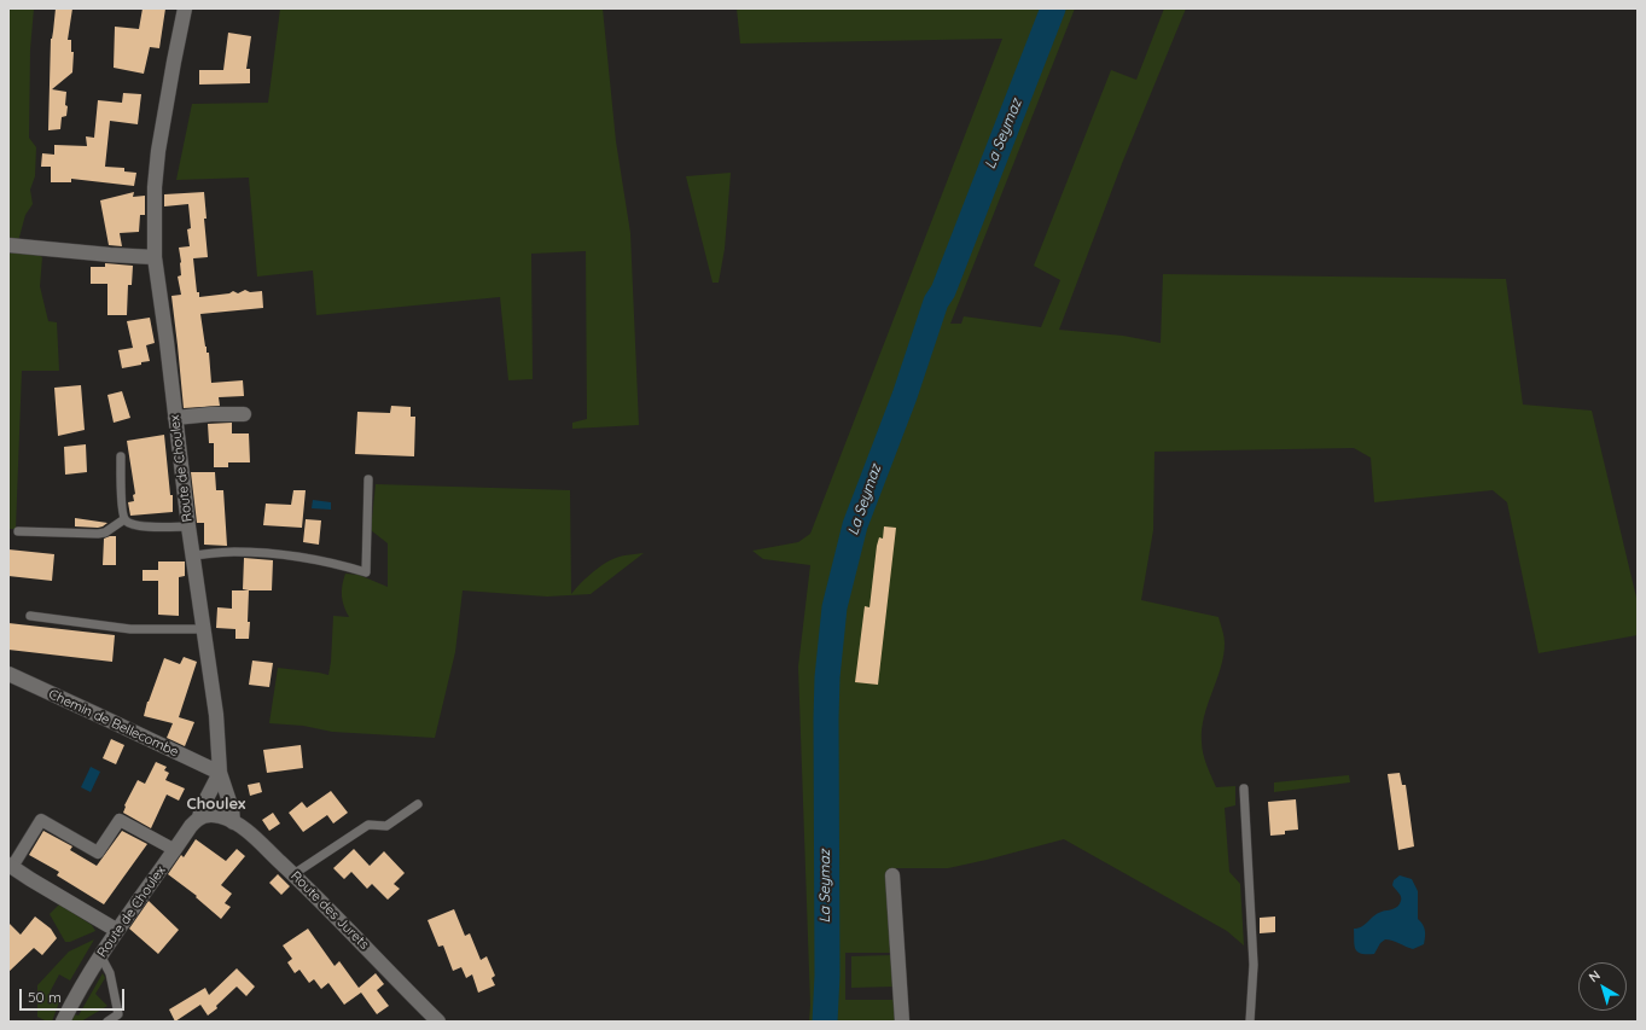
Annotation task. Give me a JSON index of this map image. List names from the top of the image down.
{
  "streets": {
    "street": ["Route de Choulex", "Chemin de Bellecombe", "Route des Jurets"]
  },
  "crossings": [
    ["Route de Choulex", "Chemin de Bellecombe"],
    ["Route de Choulex", "Route des Jurets"]
  ],
  "districts": ["Choulex"],
  "water": ["La Seymaz"],
  "scale_bar": "50 m",
  "north": "top left"
}
